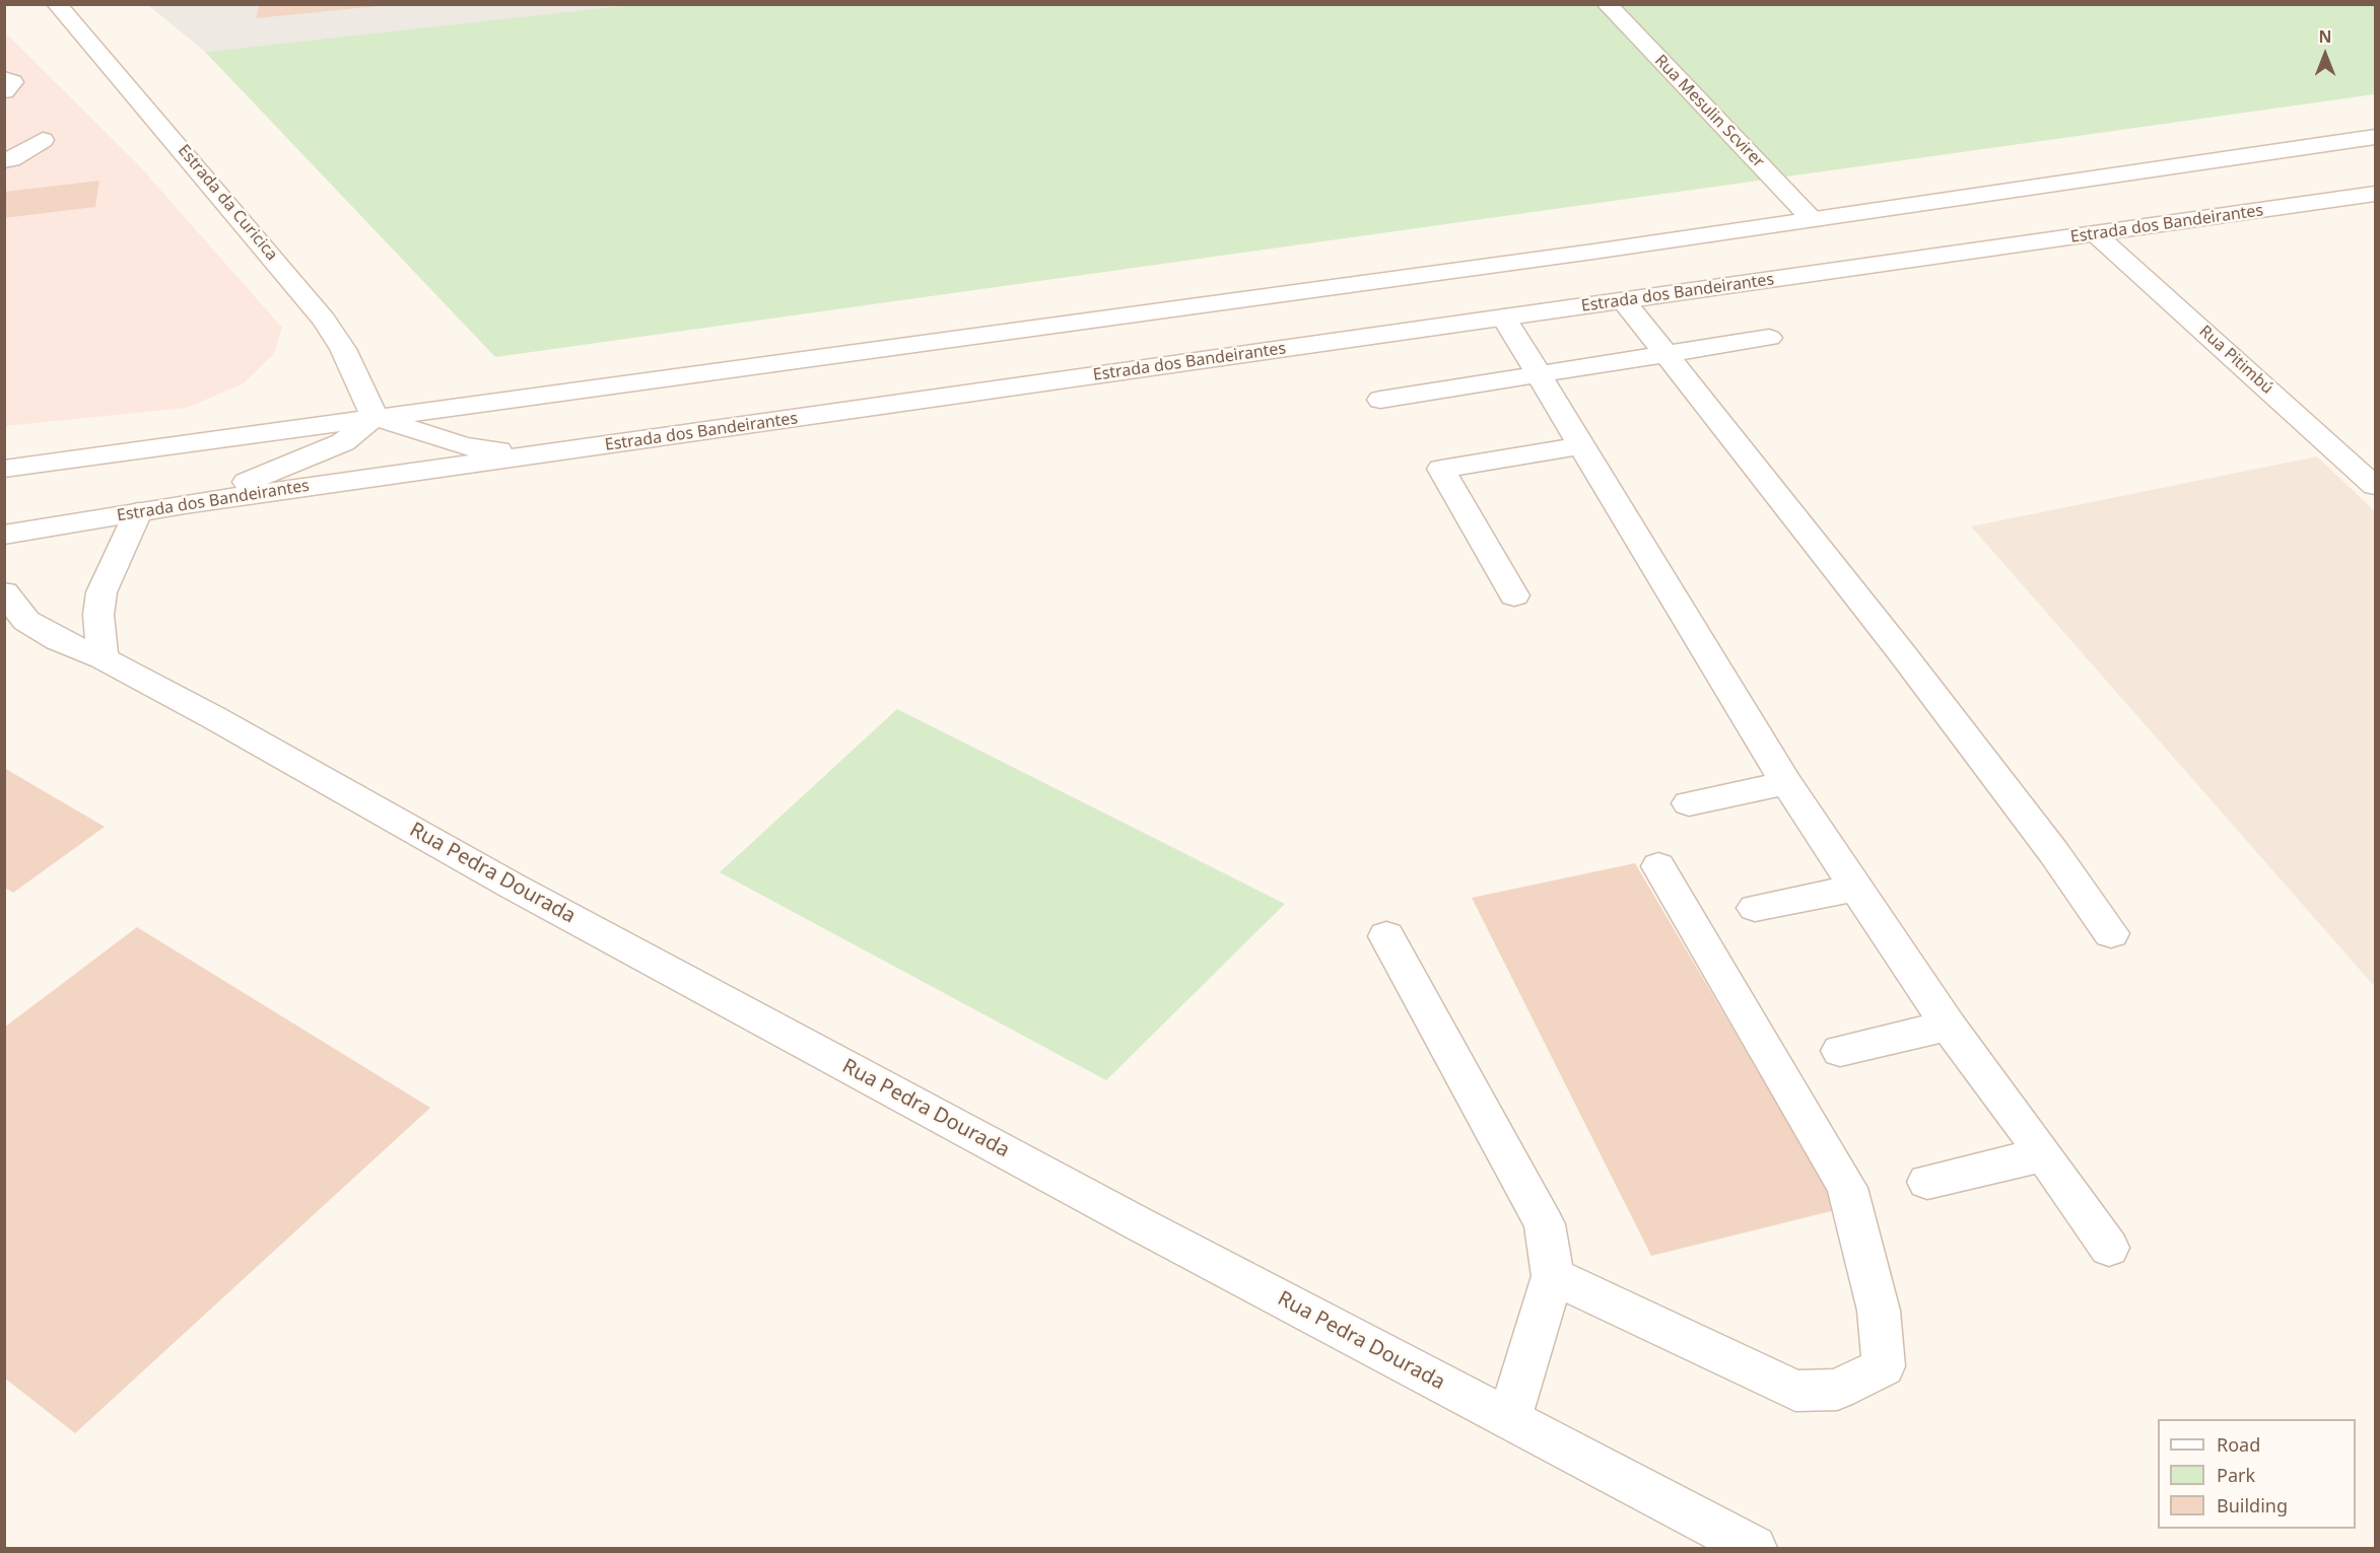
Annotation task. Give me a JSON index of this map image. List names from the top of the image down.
{
  "streets": {
    "main road": [
      "Rua Mesulin Scvirer",
      "Estrada da Curicica",
      "Estrada dos Bandeirantes",
      "Rua Pitimbú",
      "Rua Pedra Dourada"
    ]
  },
  "crossings": [
    ["Estrada dos Bandeirantes", "Rua Pitimbú"]
  ],
  "legend": ["Road", "Park", "Building"],
  "north": "top"
}
